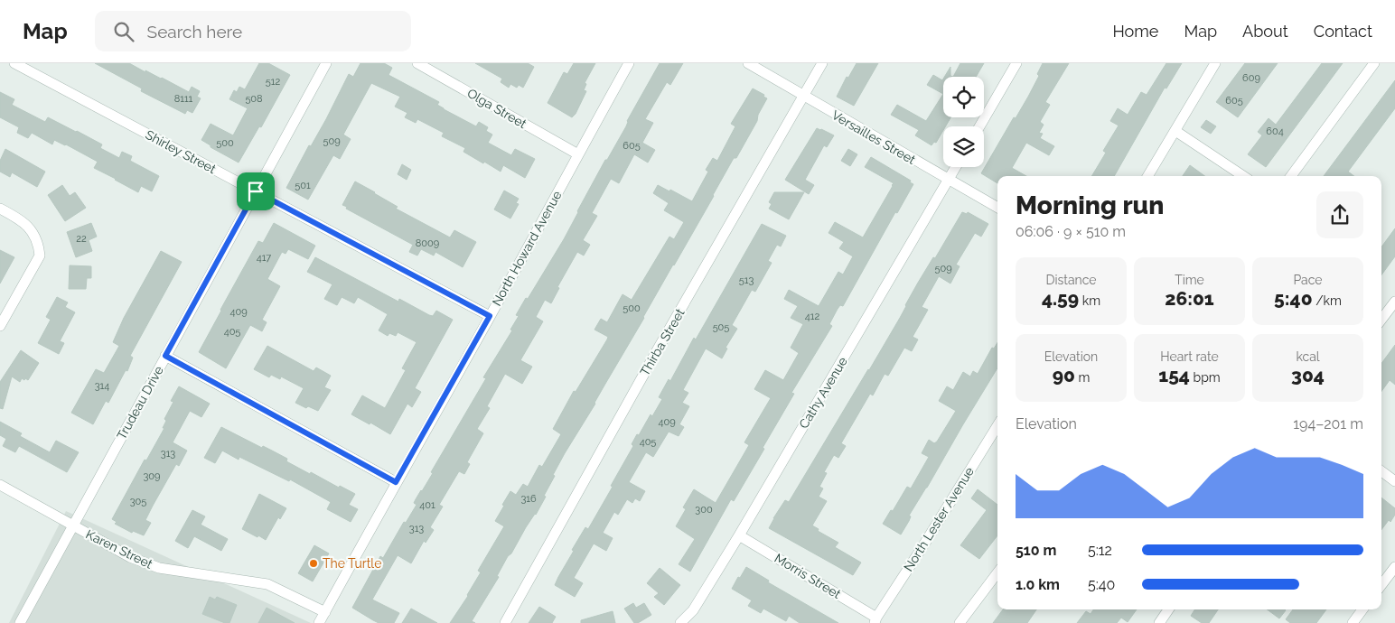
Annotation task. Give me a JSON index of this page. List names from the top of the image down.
{
  "streets": {
    "street": [
      "Olga Street",
      "Versailles Street",
      "Shirley Street",
      "North Howard Avenue",
      "Thirba Street",
      "Cathy Avenue",
      "Trudeau Drive",
      "North Lester Avenue",
      "Karen Street",
      "Morris Street"
    ]
  },
  "crossings": [
    ["Olga Street", "North Howard Avenue"],
    ["Versailles Street", "Thirba Street"],
    ["Versailles Street", "Cathy Avenue"],
    ["Shirley Street", "North Howard Avenue"],
    ["Shirley Street", "Trudeau Drive"],
    ["North Howard Avenue", "Karen Street"],
    ["Cathy Avenue", "Morris Street"],
    ["Trudeau Drive", "Karen Street"],
    ["North Lester Avenue", "Morris Street"]
  ],
  "places": ["The Turtle"],
  "house_numbers": [
    "609",
    "512",
    "8111",
    "508",
    "605",
    "604",
    "509",
    "500",
    "605",
    "501",
    "22",
    "8009",
    "417",
    "509",
    "513",
    "500",
    "409",
    "412",
    "505",
    "405",
    "314",
    "409",
    "405",
    "313",
    "309",
    "316",
    "305",
    "401",
    "300",
    "313"
  ],
  "page": {
    "header": "Map",
    "search": "Search here",
    "nav": [
      "Home",
      "Map",
      "About",
      "Contact"
    ],
    "heading": ["Morning run", "06:06 · 9 × 510 m"],
    "stats": [
      ["Distance", "4.59 km"],
      ["Time", "26:01"],
      ["Pace", "5:40 /km"],
      ["Elevation", "90 m"],
      ["Heart rate", "154 bpm"],
      ["kcal", "304"]
    ],
    "chart": ["Elevation", "194–201 m"],
    "list": [
      {
        "name": "510 m",
        "note": "5:12"
      },
      {
        "name": "1.0 km",
        "note": "5:40"
      }
    ]
  }
}
